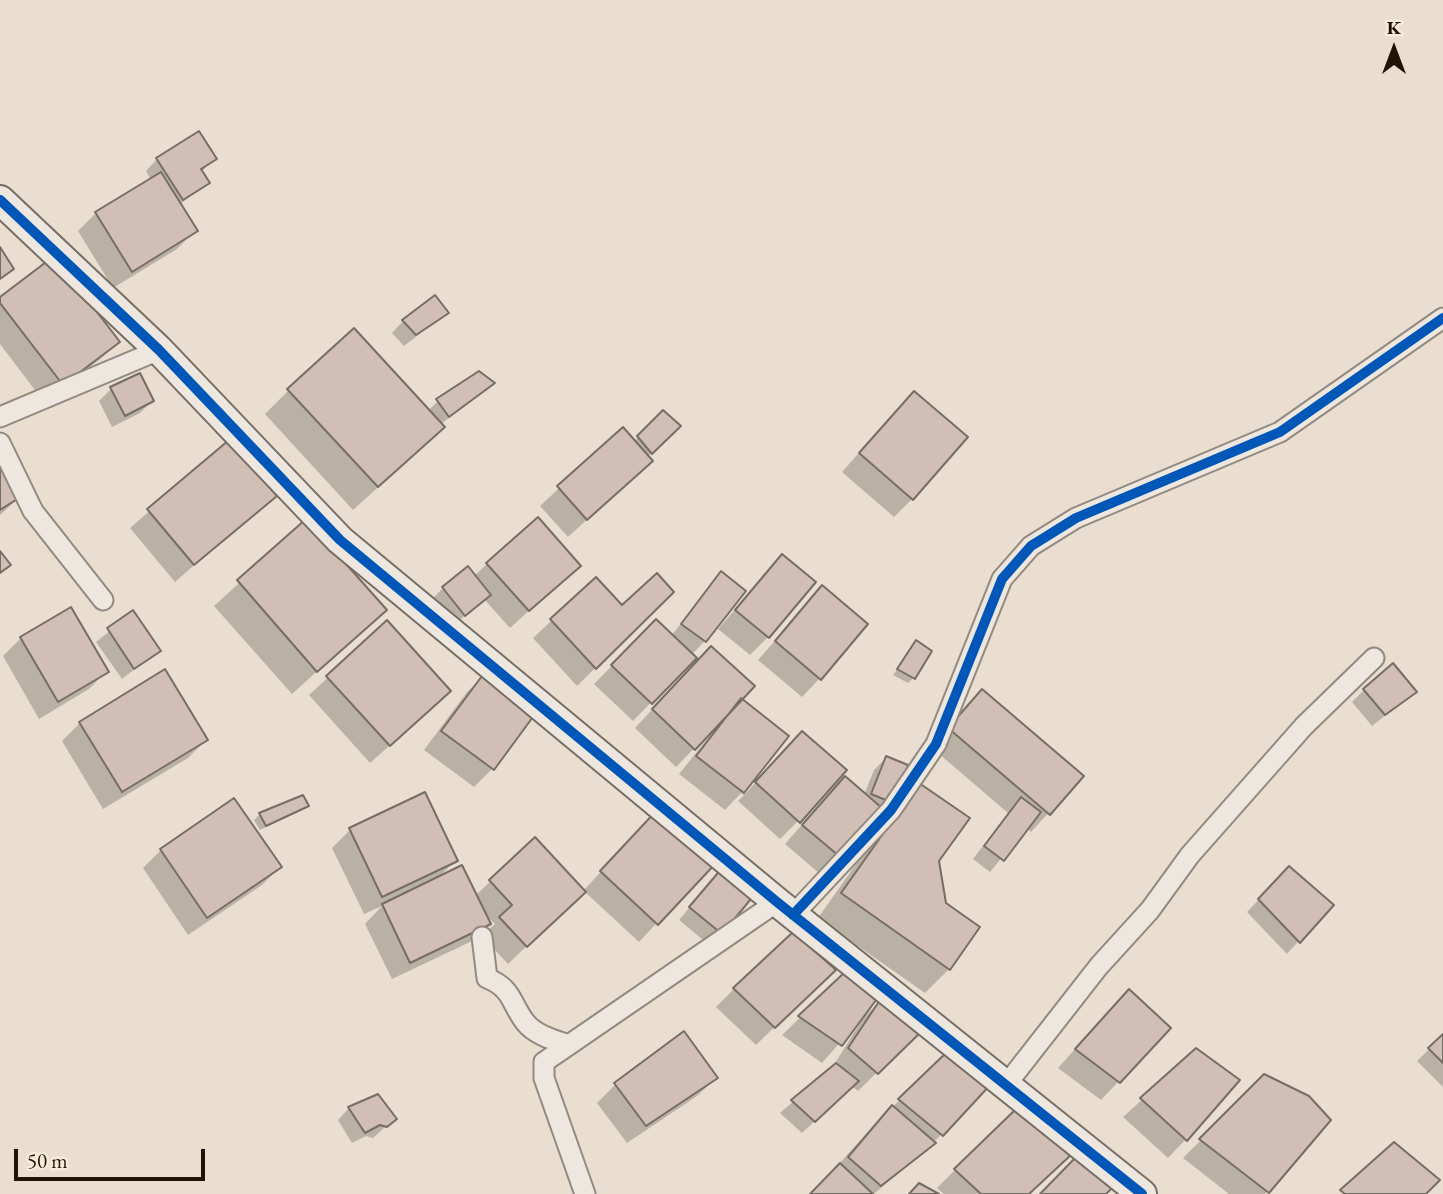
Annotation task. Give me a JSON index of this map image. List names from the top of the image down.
{
  "scale_bar": "50 m",
  "north": "top"
}
